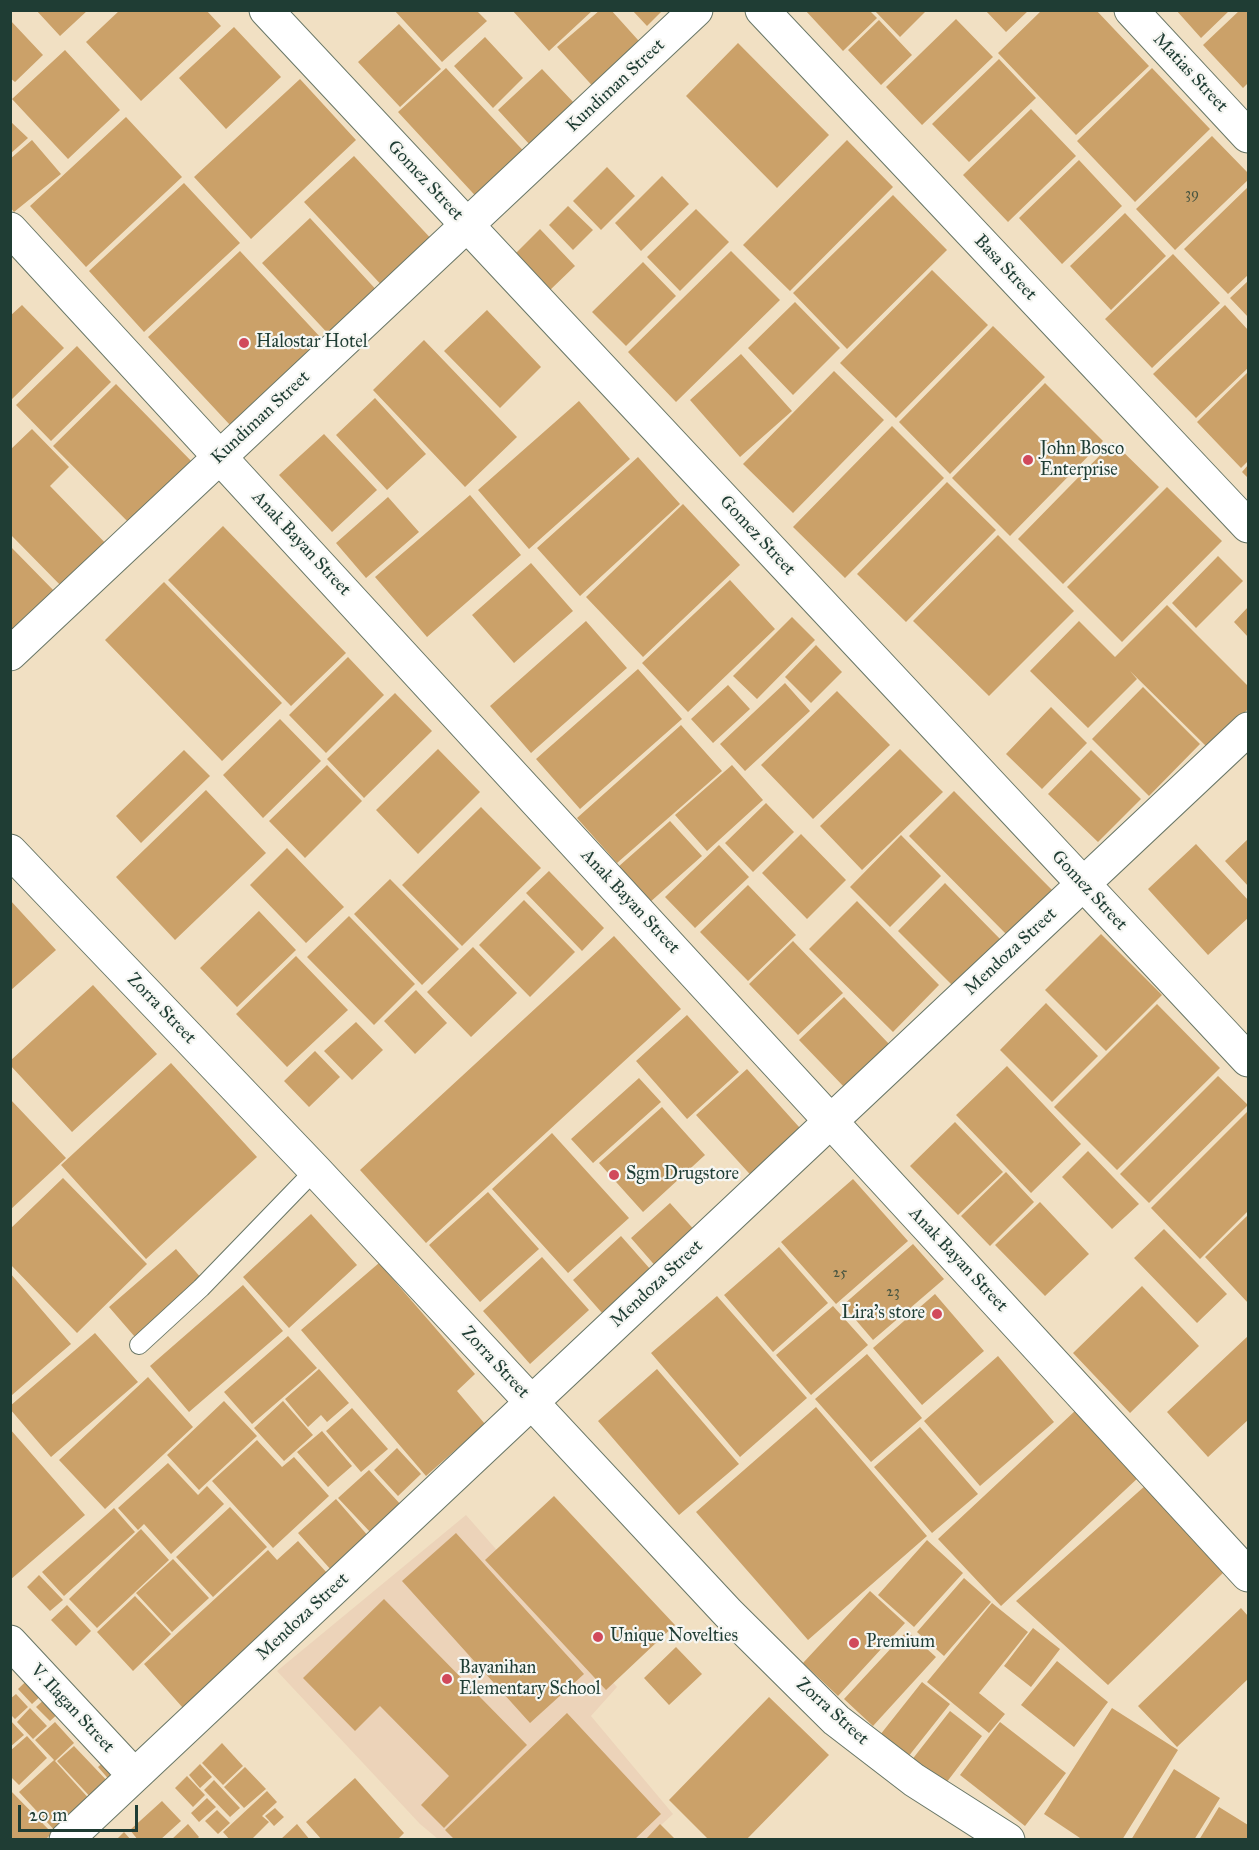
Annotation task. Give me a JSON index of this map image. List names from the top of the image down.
{
  "streets": {
    "street": [
      "Matias Street",
      "Kundiman Street",
      "Gomez Street",
      "Basa Street",
      "Anak Bayan Street",
      "Mendoza Street",
      "Zorra Street",
      "V. Ilagan Street"
    ]
  },
  "crossings": [
    ["Kundiman Street", "Gomez Street"],
    ["Kundiman Street", "Anak Bayan Street"],
    ["Gomez Street", "Mendoza Street"],
    ["Anak Bayan Street", "Mendoza Street"],
    ["Mendoza Street", "Zorra Street"],
    ["Mendoza Street", "V. Ilagan Street"]
  ],
  "places": [
    "Halostar Hotel",
    "John Bosco Enterprise",
    "Sgm Drugstore",
    "Lira's store",
    "Unique Novelties",
    "Premium",
    "Bayanihan Elementary School"
  ],
  "house_numbers": ["39", "25", "23"],
  "scale_bar": "20 m"
}
